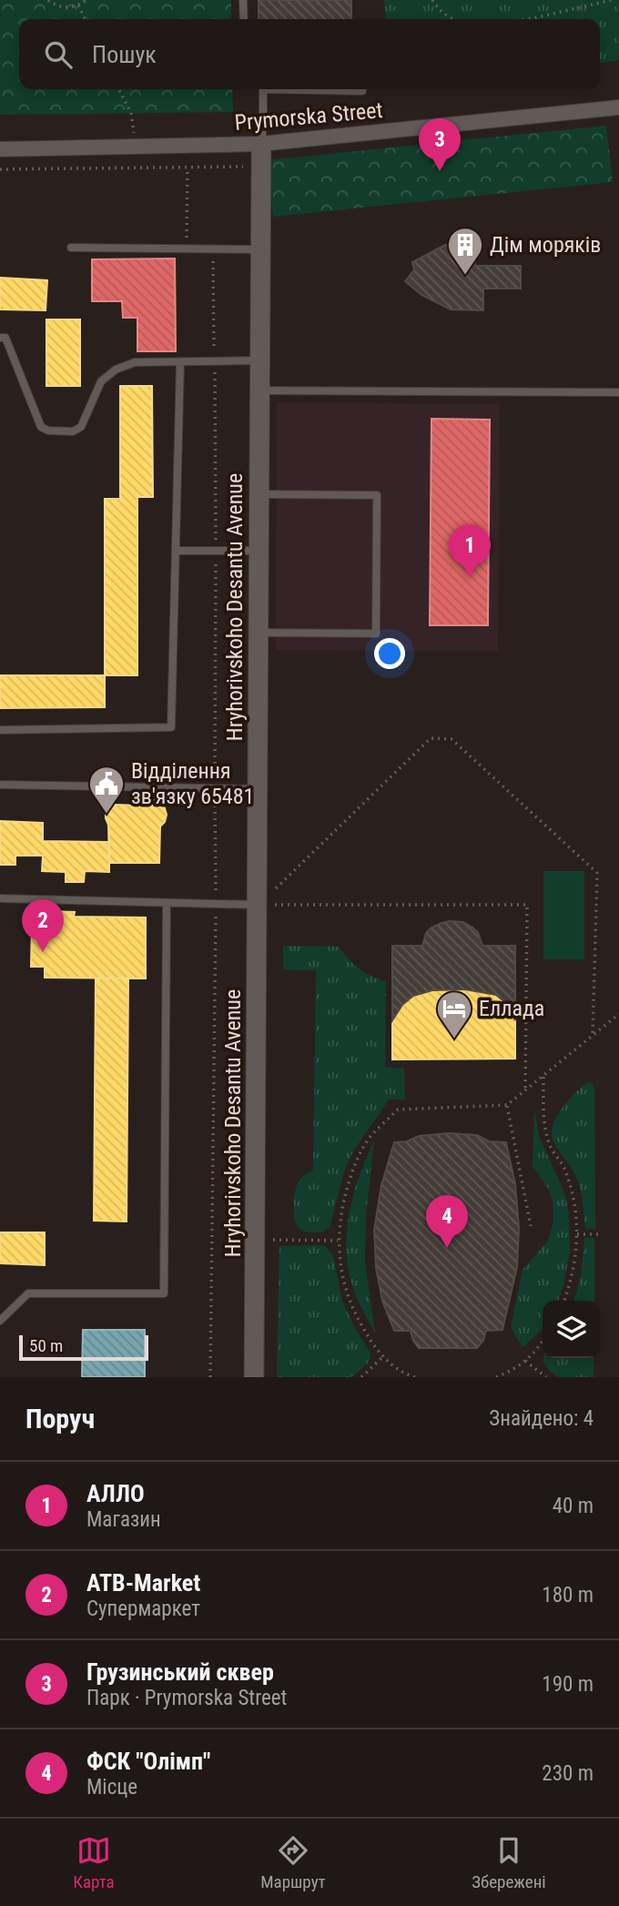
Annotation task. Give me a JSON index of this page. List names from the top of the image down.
{
  "streets": {
    "street": ["Prymorska Street", "Hryhorivskoho Desantu Avenue"]
  },
  "crossings": [
    ["Prymorska Street", "Hryhorivskoho Desantu Avenue"]
  ],
  "places": {
    "building": ["Дім моряків"],
    "public building": ["Відділення зв'язку 65481"],
    "hotel": ["Еллада"]
  },
  "scale_bar": "50 m",
  "page": {
    "search": "Пошук",
    "pins": [
      "3",
      "1",
      "2",
      "4"
    ],
    "scale": "50 m",
    "heading": ["Поруч", "Знайдено: 4"],
    "list": [
      {
        "mark": "1",
        "name": "АЛЛО",
        "note": "Магазин",
        "value": "40 m"
      },
      {
        "mark": "2",
        "name": "ATB-Market",
        "note": "Супермаркет",
        "value": "180 m"
      },
      {
        "mark": "3",
        "name": "Грузинський сквер",
        "note": "Парк · Prymorska Street",
        "value": "190 m"
      },
      {
        "mark": "4",
        "name": "ФСК \"Олімп\"",
        "note": "Місце",
        "value": "230 m"
      }
    ],
    "nav": ["Карта", "Маршрут", "Збережені"]
  }
}
